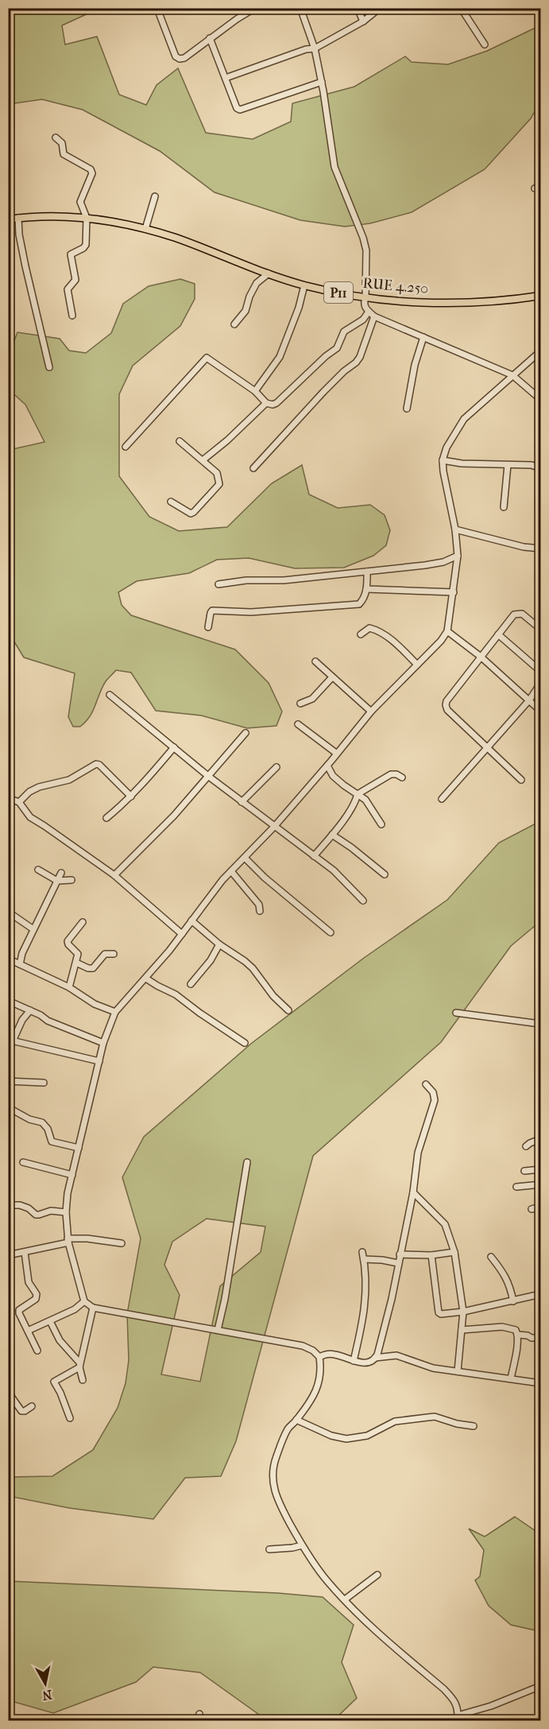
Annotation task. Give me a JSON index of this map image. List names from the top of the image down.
{
  "streets": {
    "main road": ["RUE 4.250", "P11"]
  },
  "crossings": [
    ["RUE 4.250", "P11"]
  ],
  "north": "bottom"
}
